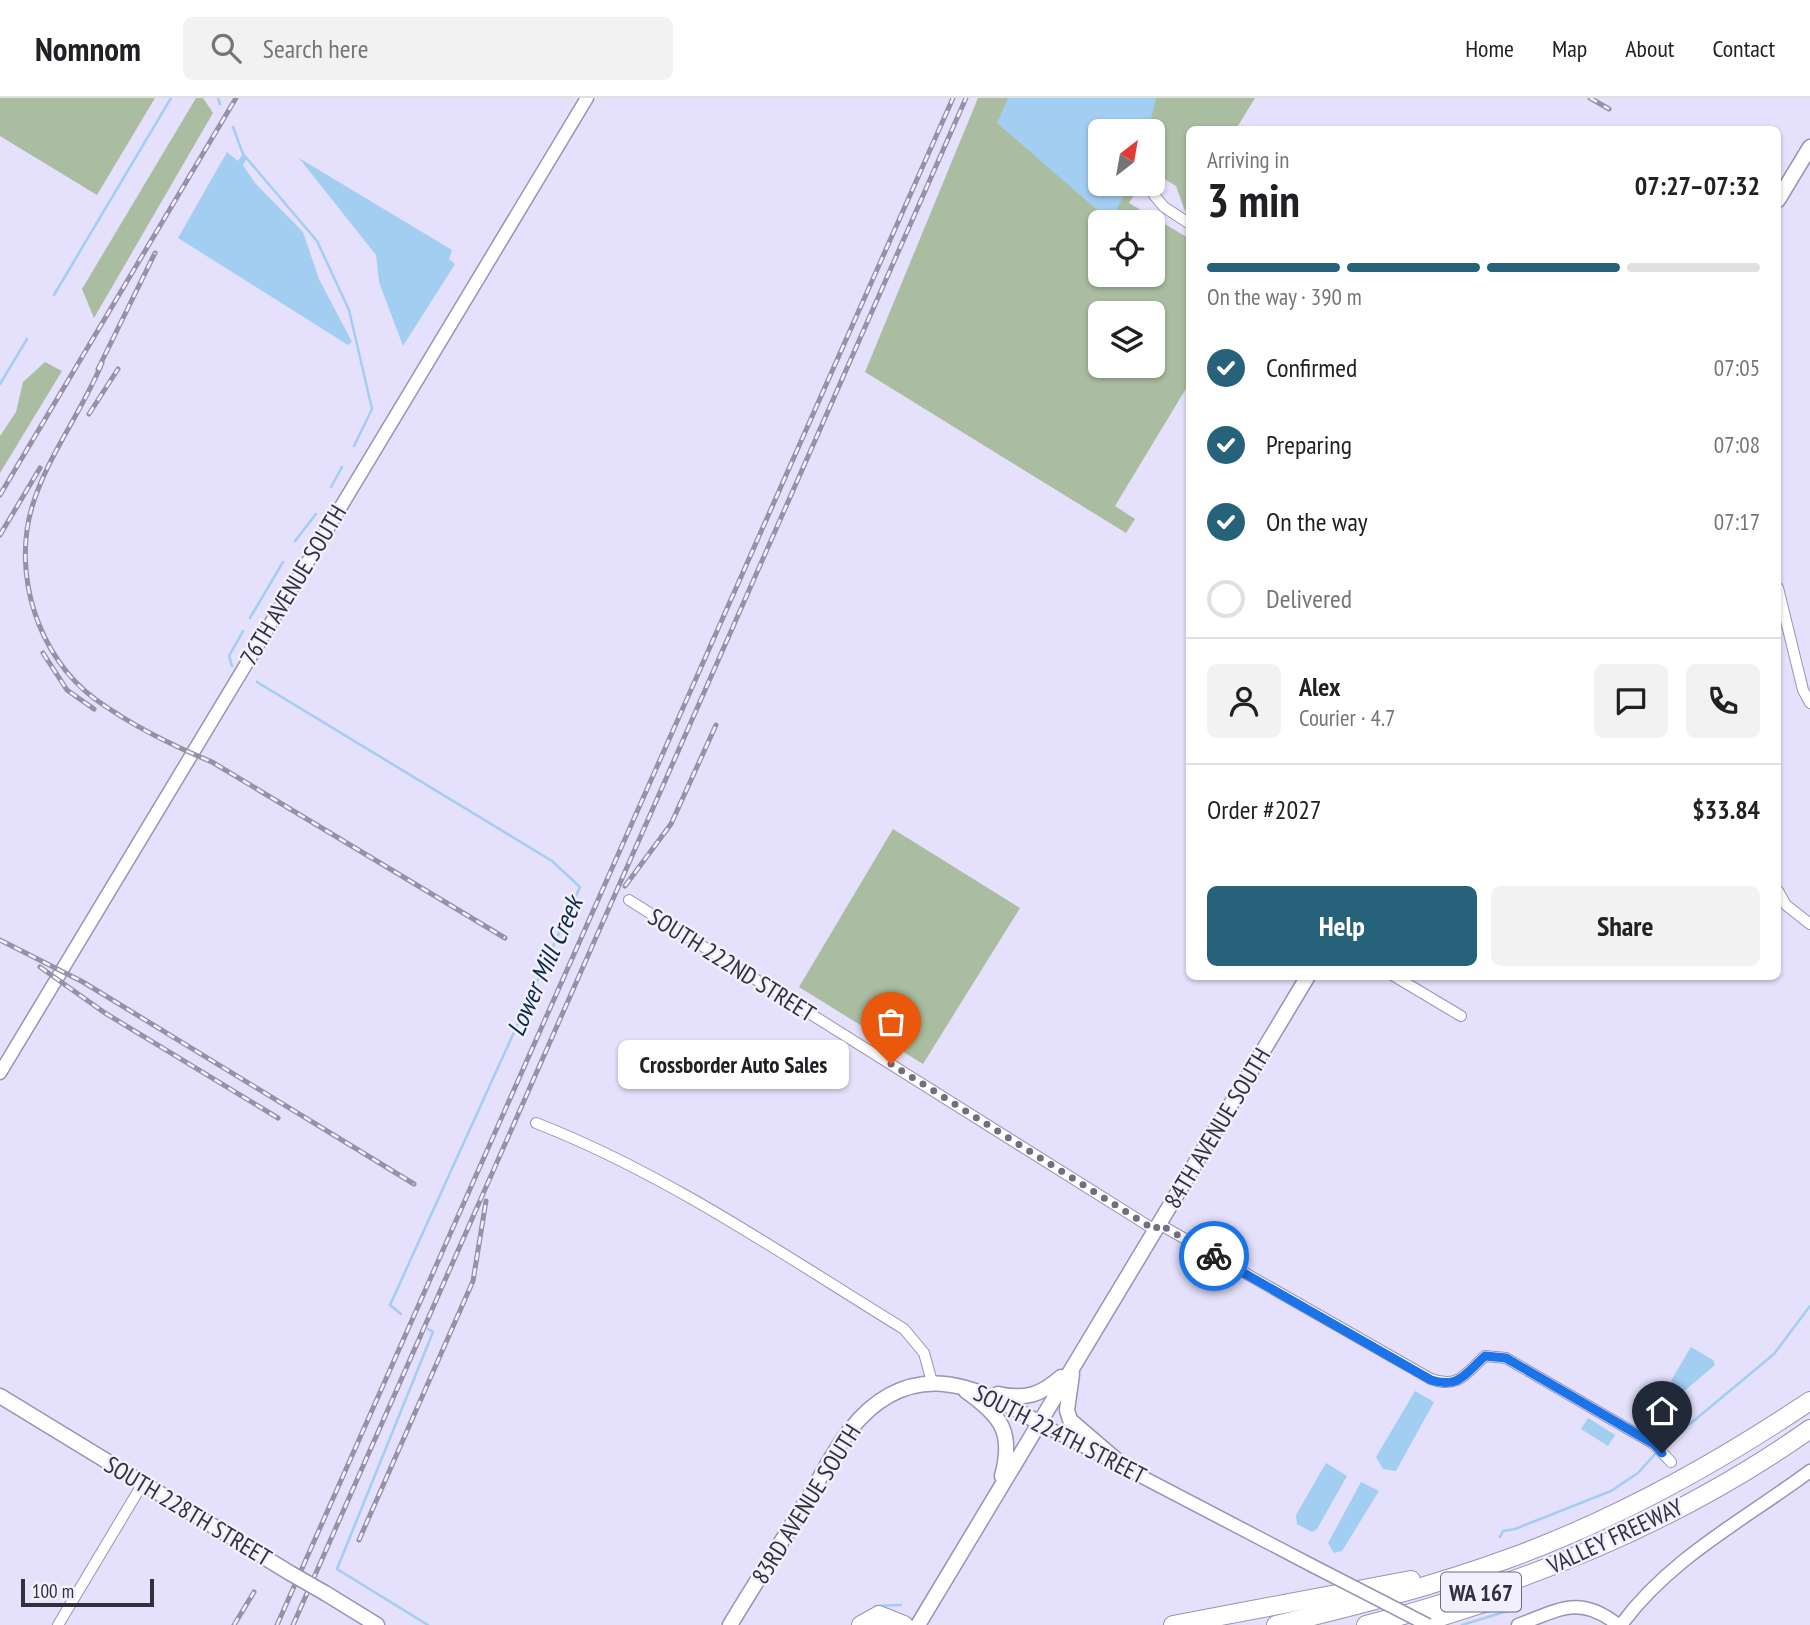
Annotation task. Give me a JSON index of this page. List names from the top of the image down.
{
  "streets": {
    "highway": ["VALLEY FREEWAY", "WA 167"],
    "main road": [
      "84TH AVENUE SOUTH",
      "SOUTH 224TH STREET",
      "83RD AVENUE SOUTH",
      "SOUTH 228TH STREET"
    ],
    "street": ["76TH AVENUE SOUTH", "SOUTH 222ND STREET"]
  },
  "crossings": [
    ["SOUTH 222ND STREET", "84TH AVENUE SOUTH"],
    ["84TH AVENUE SOUTH", "SOUTH 224TH STREET"],
    ["SOUTH 224TH STREET", "83RD AVENUE SOUTH"]
  ],
  "water": ["Lower Mill Creek"],
  "places": ["Crossborder Auto Sales"],
  "scale_bar": "100 m",
  "north": "top right",
  "page": {
    "header": "Nomnom",
    "search": "Search here",
    "nav": [
      "Home",
      "Map",
      "About",
      "Contact"
    ],
    "heading": ["3 min", "Arriving in", "07:27–07:32"],
    "panel": [
      "Alex",
      "Courier · 4.7",
      "Order #2027",
      "$33.84"
    ],
    "bar": "On the way · 390 m",
    "list": [
      ["Confirmed", "07:05"],
      ["Preparing", "07:08"],
      ["On the way", "07:17"],
      "Delivered"
    ],
    "buttons": ["Help", "Share"],
    "bubble": "Crossborder Auto Sales",
    "scale": "100 m"
  }
}
